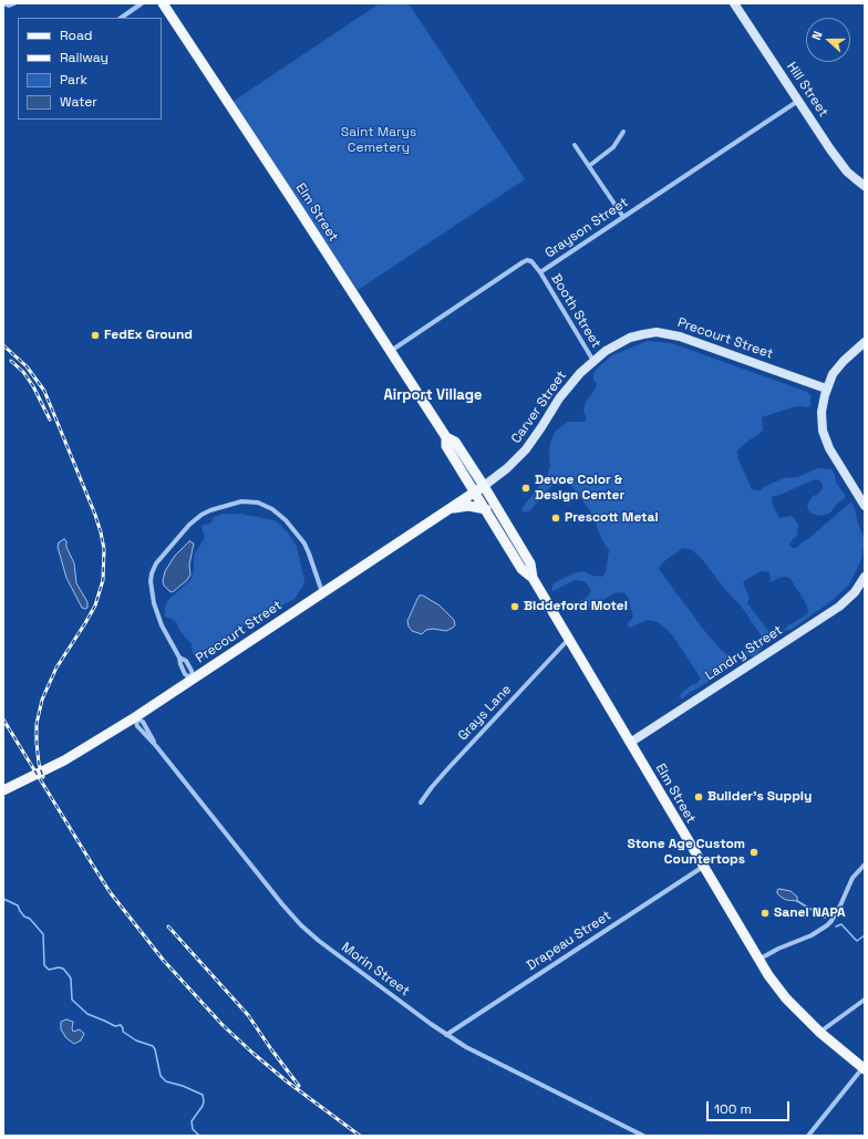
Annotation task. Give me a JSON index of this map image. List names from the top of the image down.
{
  "streets": {
    "main road": ["Elm Street", "Precourt Street"],
    "street": [
      "Hill Street",
      "Grayson Street",
      "Booth Street",
      "Carver Street",
      "Landry Street",
      "Grays Lane",
      "Drapeau Street",
      "Morin Street"
    ]
  },
  "crossings": [
    ["Hill Street", "Grayson Street"],
    ["Elm Street", "Grayson Street"],
    ["Elm Street", "Precourt Street"],
    ["Elm Street", "Carver Street"],
    ["Elm Street", "Landry Street"],
    ["Elm Street", "Grays Lane"],
    ["Elm Street", "Drapeau Street"],
    ["Grayson Street", "Booth Street"],
    ["Booth Street", "Precourt Street"],
    ["Booth Street", "Carver Street"],
    ["Precourt Street", "Carver Street"],
    ["Precourt Street", "Morin Street"],
    ["Drapeau Street", "Morin Street"]
  ],
  "districts": ["Airport Village"],
  "parks": ["Saint Marys Cemetery"],
  "places": [
    "FedEx Ground",
    "Devoe Color & Design Center",
    "Prescott Metal",
    "Biddeford Motel",
    "Builder's Supply",
    "Stone Age Custom Countertops",
    "Sanel NAPA"
  ],
  "legend": [
    "Road",
    "Railway",
    "Park",
    "Water"
  ],
  "scale_bar": "100 m",
  "north": "left"
}
